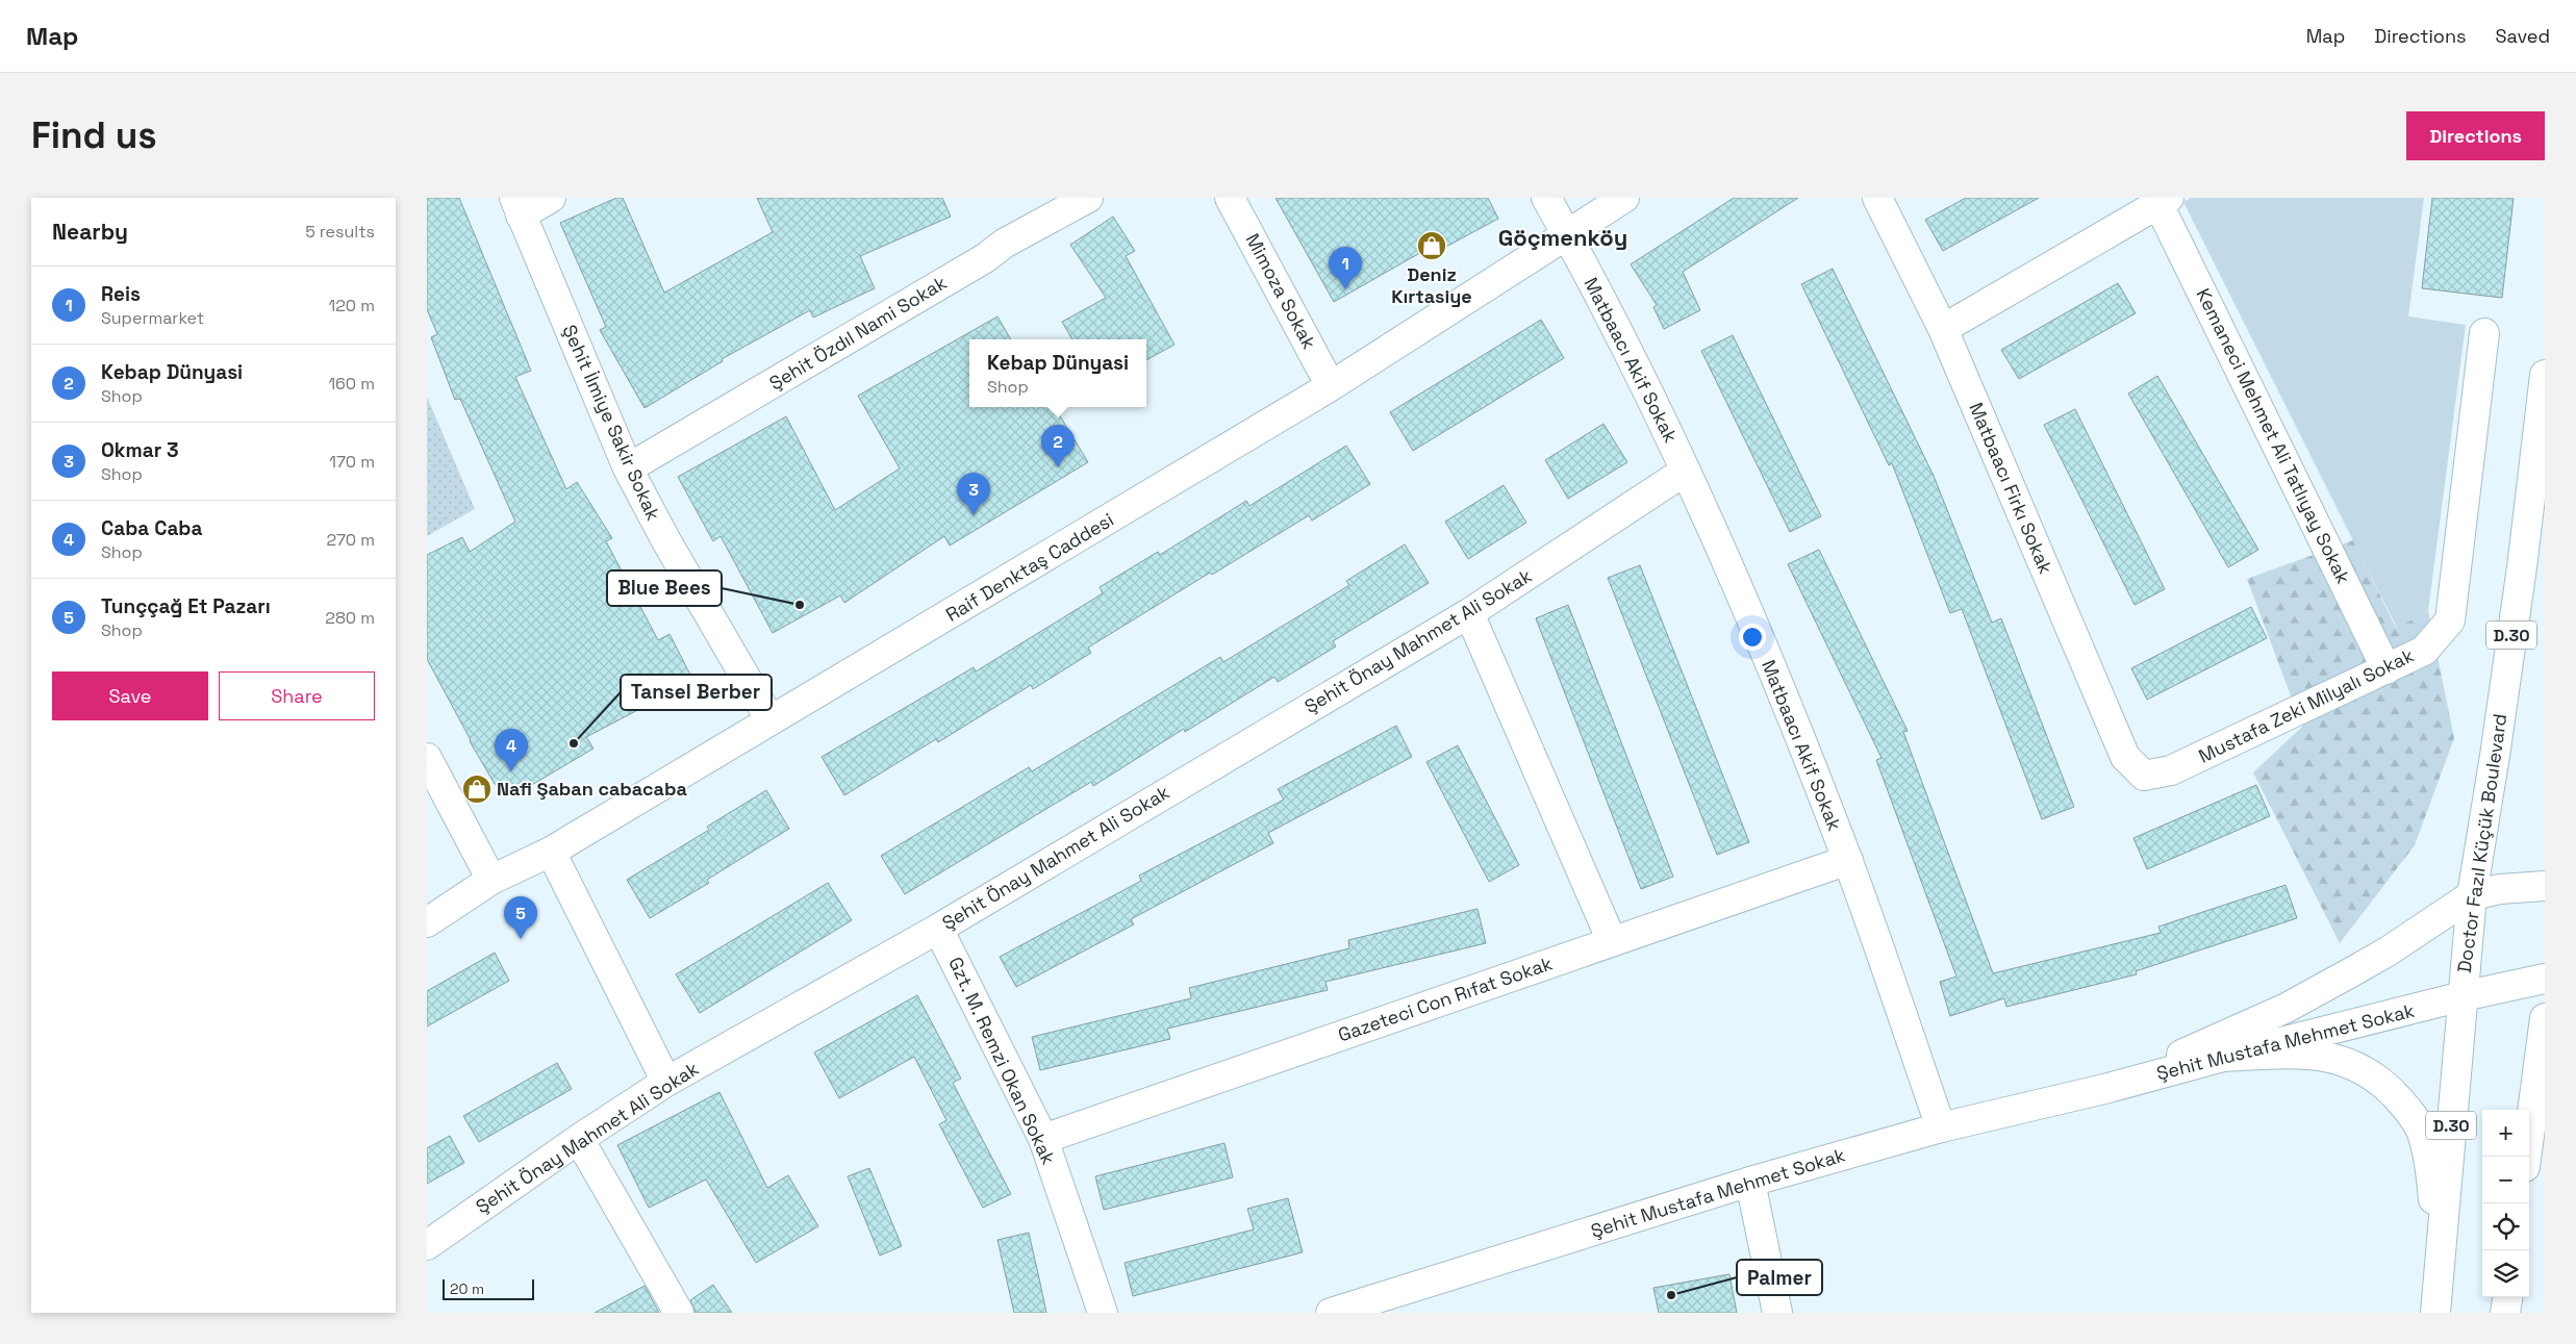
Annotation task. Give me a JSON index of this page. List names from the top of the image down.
{
  "streets": {
    "main road": [
      "Mimoza Sokak",
      "Şehit Özdıl Nami Sokak",
      "Matbaacı Akif Sokak",
      "Şehit İlmiye Sakir Sokak",
      "Kemaneci Mehmet Ali Tatlıyay Sokak",
      "Matbaacı Firkı Sokak",
      "Raif Denktaş Caddesi",
      "D.30",
      "Şehit Önay Mahmet Ali Sokak",
      "Mustafa Zeki Milyalı Sokak",
      "Doctor Fazıl Küçük Boulevard",
      "Gazeteci Con Rıfat Sokak",
      "Şehit Mustafa Mehmet Sokak",
      "Gzt. M. Remzi Okan Sokak"
    ]
  },
  "crossings": [
    ["Mimoza Sokak", "Raif Denktaş Caddesi"],
    ["Şehit Özdıl Nami Sokak", "Şehit İlmiye Sakir Sokak"],
    ["Matbaacı Akif Sokak", "Raif Denktaş Caddesi"],
    ["Matbaacı Akif Sokak", "Şehit Önay Mahmet Ali Sokak"],
    ["Matbaacı Akif Sokak", "Gazeteci Con Rıfat Sokak"],
    ["Matbaacı Akif Sokak", "Şehit Mustafa Mehmet Sokak"],
    ["Şehit İlmiye Sakir Sokak", "Raif Denktaş Caddesi"],
    ["Kemaneci Mehmet Ali Tatlıyay Sokak", "Mustafa Zeki Milyalı Sokak"],
    ["Matbaacı Firkı Sokak", "Mustafa Zeki Milyalı Sokak"],
    ["Şehit Önay Mahmet Ali Sokak", "Gzt. M. Remzi Okan Sokak"],
    ["Doctor Fazıl Küçük Boulevard", "Şehit Mustafa Mehmet Sokak"],
    ["Gazeteci Con Rıfat Sokak", "Gzt. M. Remzi Okan Sokak"]
  ],
  "districts": ["Göçmenköy"],
  "places": {
    "shop": ["Deniz Kırtasiye", "Nafi Şaban cabacaba"],
    "other": ["Blue Bees", "Tansel Berber", "Palmer"]
  },
  "scale_bar": "20 m",
  "page": {
    "header": "Map",
    "nav": ["Map", "Directions", "Saved"],
    "buttons": [
      "Directions",
      ["Save", "Share"]
    ],
    "title": "Find us",
    "heading": ["Nearby", "5 results"],
    "pins": [
      "1",
      "2",
      "3",
      "4",
      "5"
    ],
    "list": [
      {
        "mark": "1",
        "name": "Reis",
        "note": "Supermarket",
        "value": "120 m"
      },
      {
        "mark": "2",
        "name": "Kebap Dünyasi",
        "note": "Shop",
        "value": "160 m"
      },
      {
        "mark": "3",
        "name": "Okmar 3",
        "note": "Shop",
        "value": "170 m"
      },
      {
        "mark": "4",
        "name": "Caba Caba",
        "note": "Shop",
        "value": "270 m"
      },
      {
        "mark": "5",
        "name": "Tunççağ Et Pazarı",
        "note": "Shop",
        "value": "280 m"
      }
    ],
    "popup": ["Kebap Dünyasi", "Shop"],
    "map_buttons": ["+", "−"],
    "scale": "20 m"
  }
}
